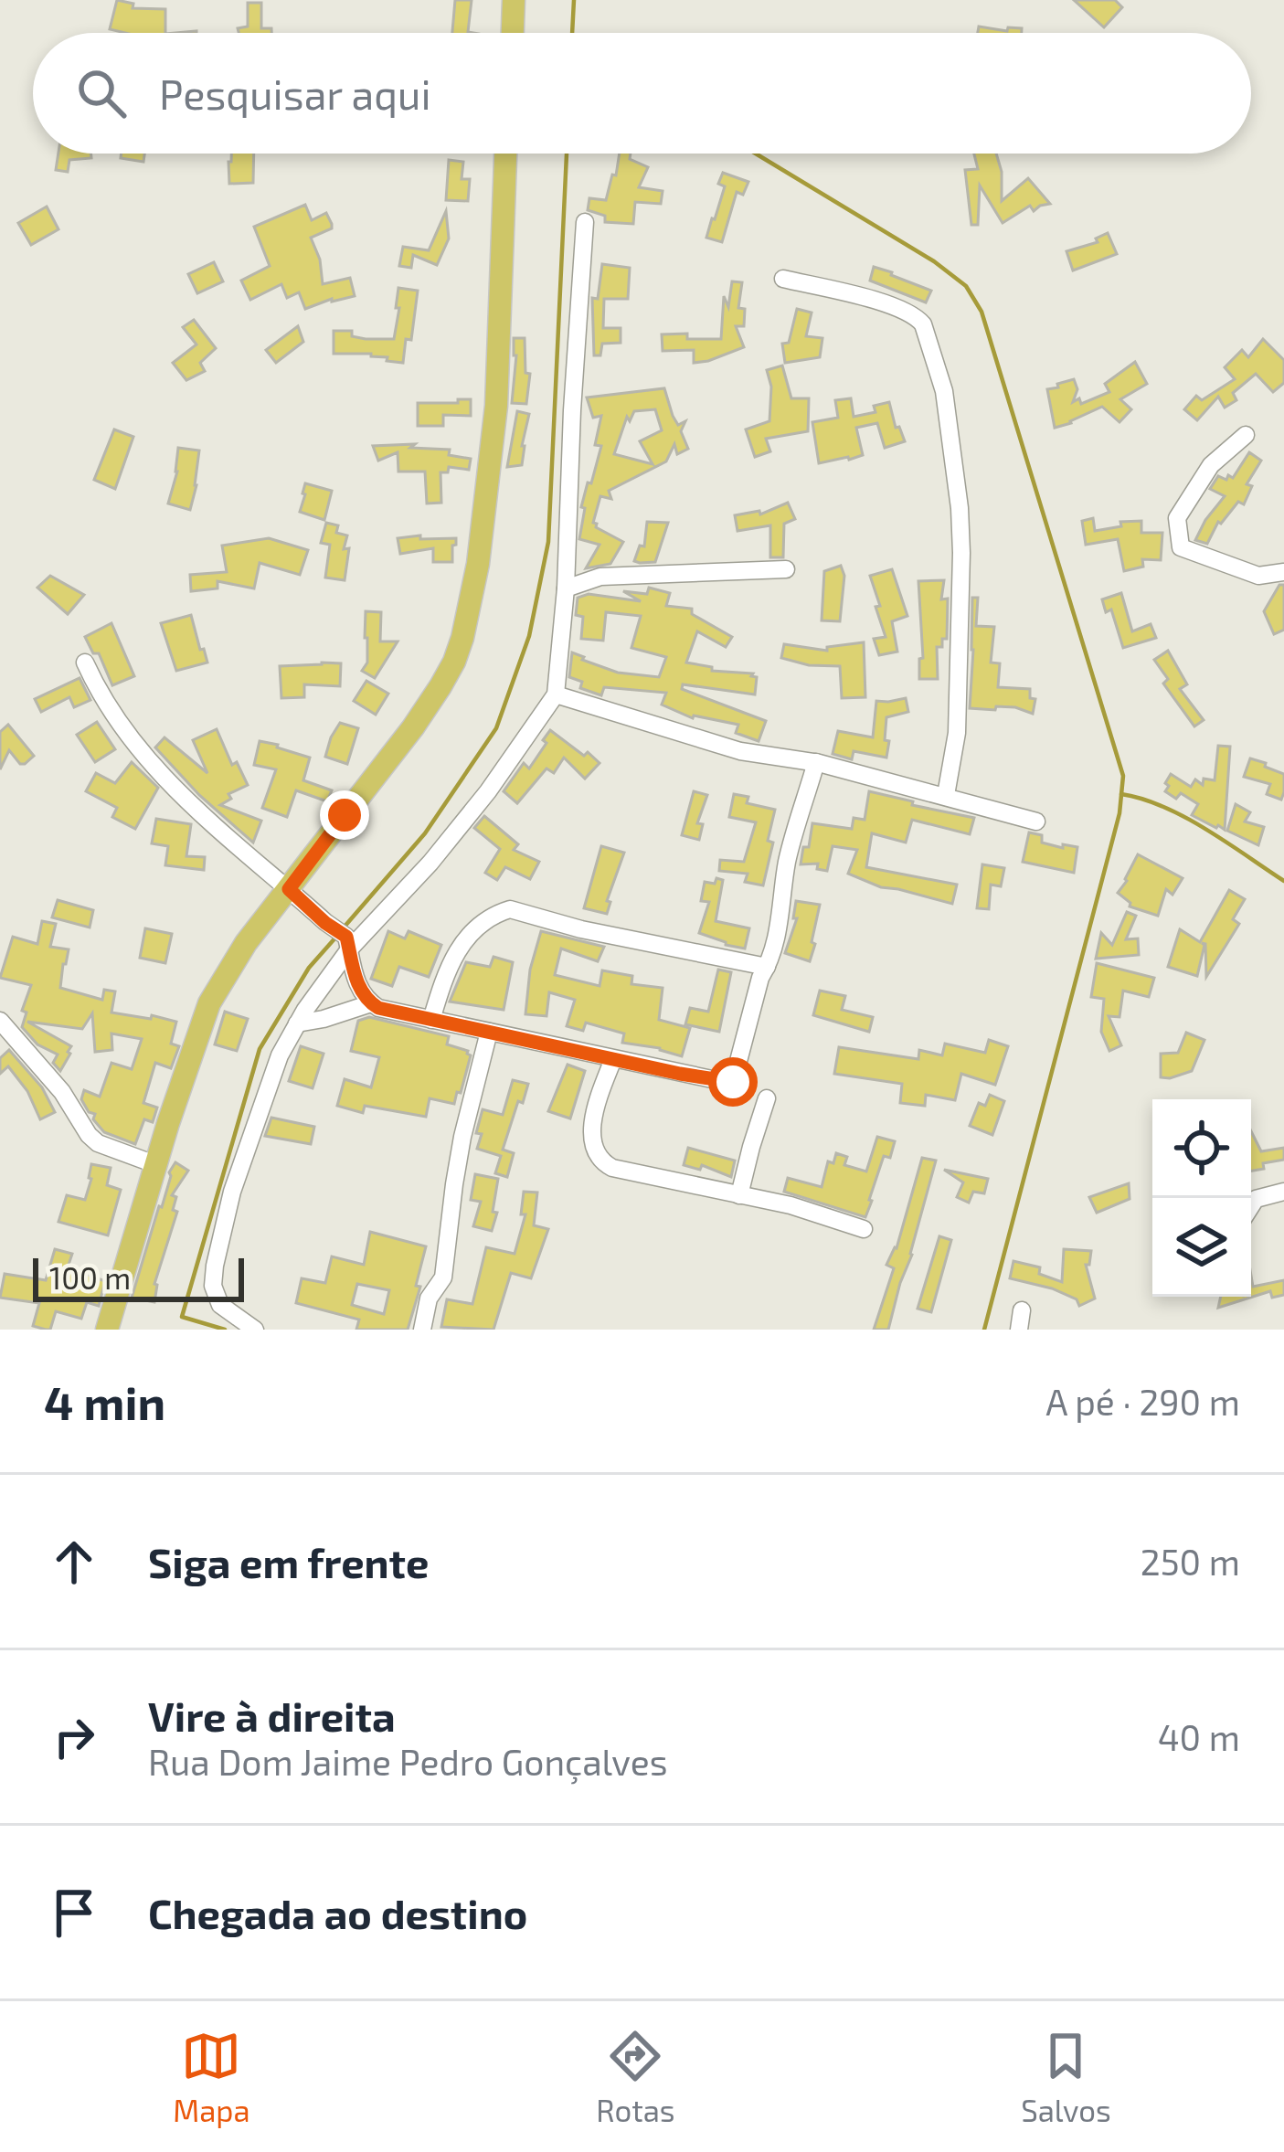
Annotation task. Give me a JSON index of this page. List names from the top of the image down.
{
  "scale_bar": "100 m",
  "page": {
    "search": "Pesquisar aqui",
    "scale": "100 m",
    "heading": ["4 min", "A pé · 290 m"],
    "list": [
      ["Siga em frente", "250 m"],
      ["Vire à direita", "Rua Dom Jaime Pedro Gonçalves", "40 m"],
      "Chegada ao destino"
    ],
    "nav": ["Mapa", "Rotas", "Salvos"]
  }
}
